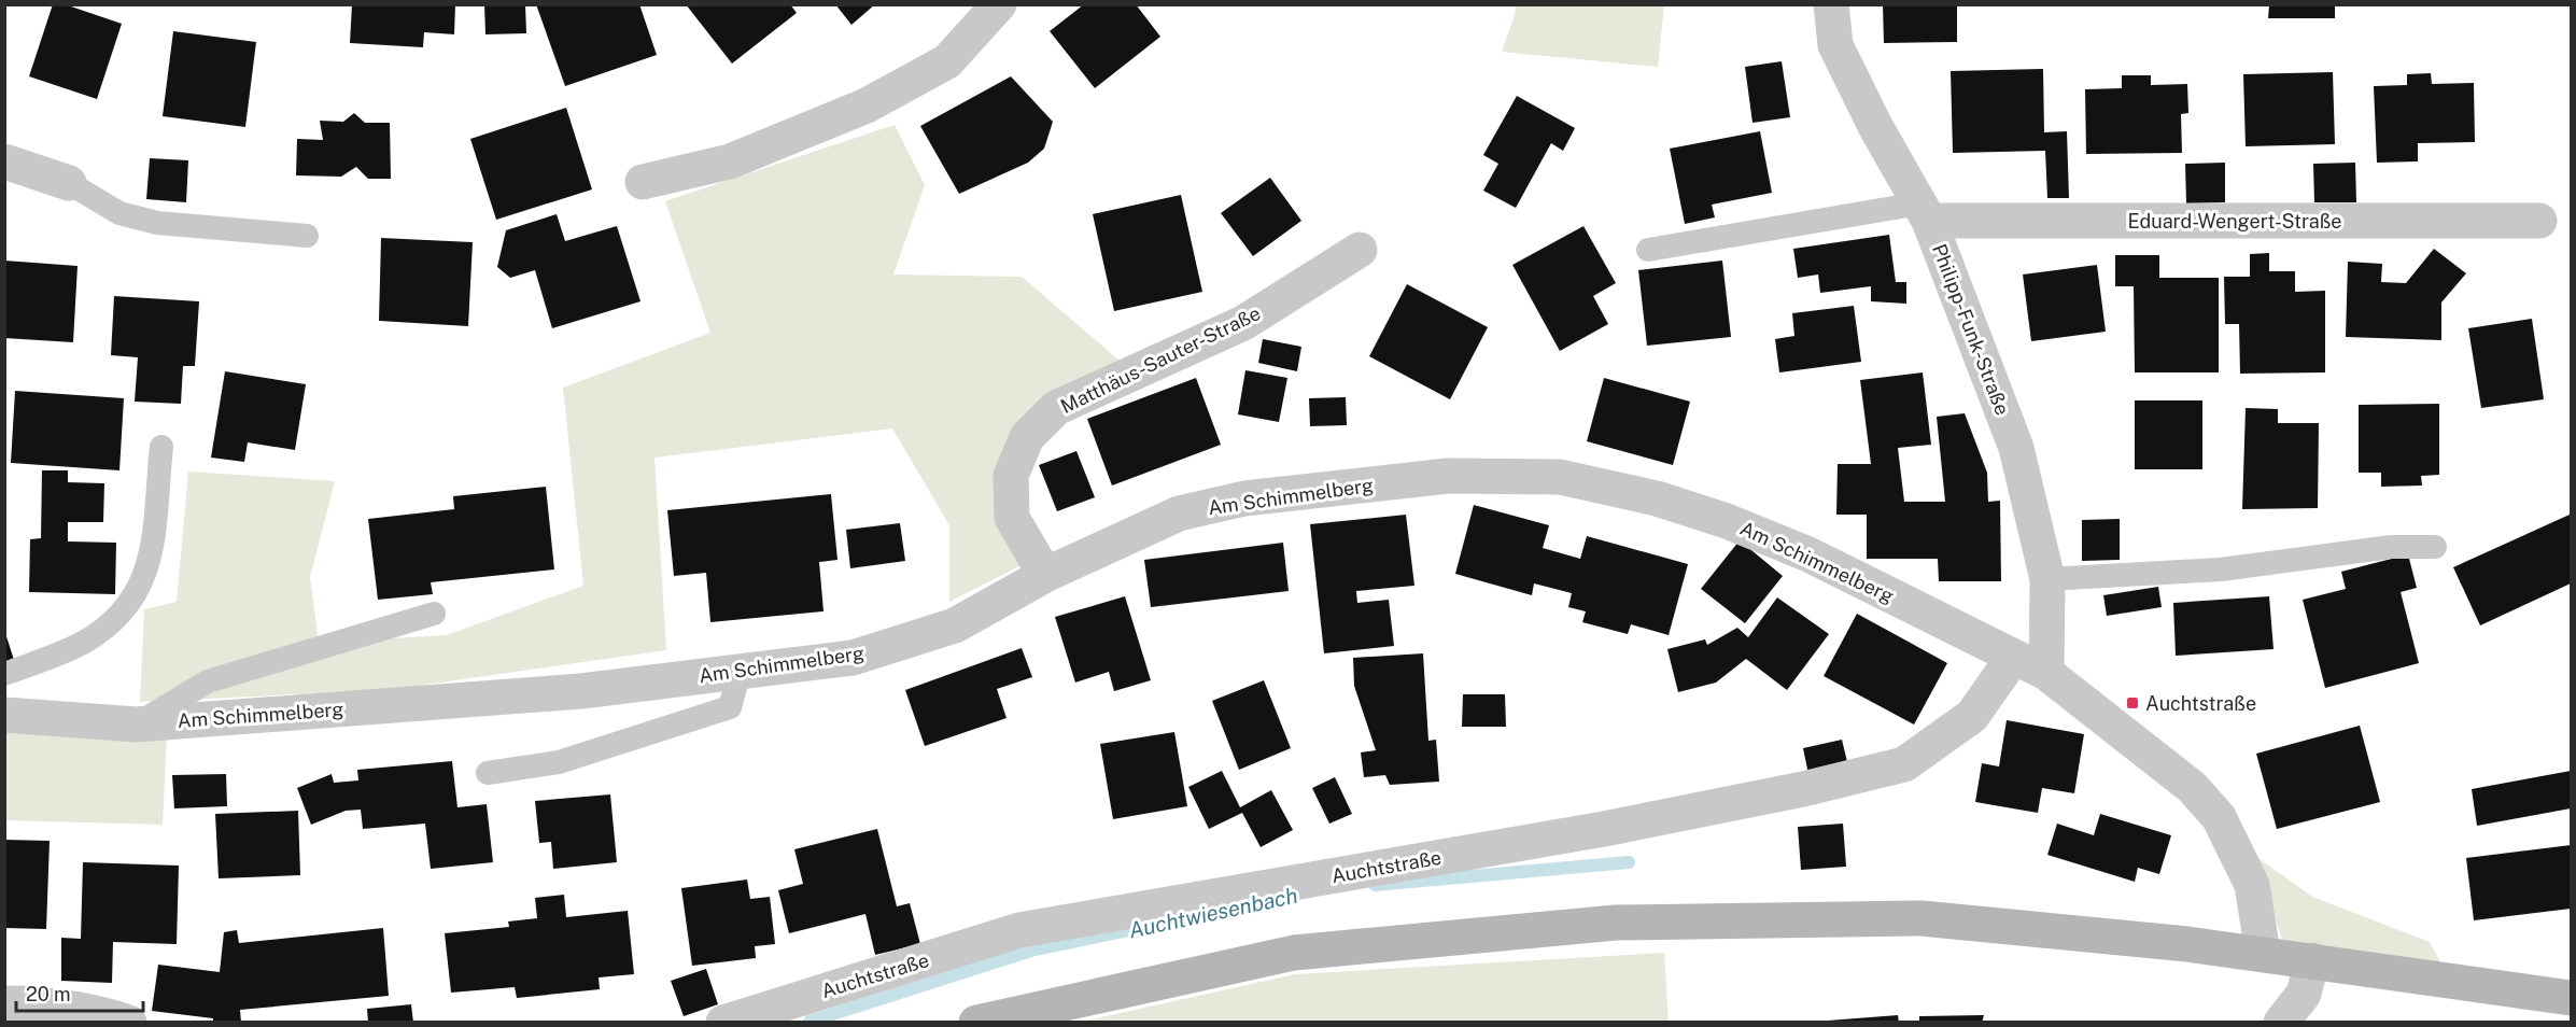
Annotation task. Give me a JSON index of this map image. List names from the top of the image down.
{
  "streets": {
    "street": [
      "Eduard-Wengert-Straße",
      "Philipp-Funk-Straße",
      "Matthäus-Sauter-Straße",
      "Am Schimmelberg",
      "Auchtstraße"
    ]
  },
  "crossings": [
    ["Eduard-Wengert-Straße", "Philipp-Funk-Straße"],
    ["Philipp-Funk-Straße", "Am Schimmelberg"],
    ["Matthäus-Sauter-Straße", "Am Schimmelberg"],
    ["Am Schimmelberg", "Auchtstraße"]
  ],
  "water": ["Auchtwiesenbach"],
  "places": {
    "transit": ["Auchtstraße"]
  },
  "scale_bar": "20 m"
}
